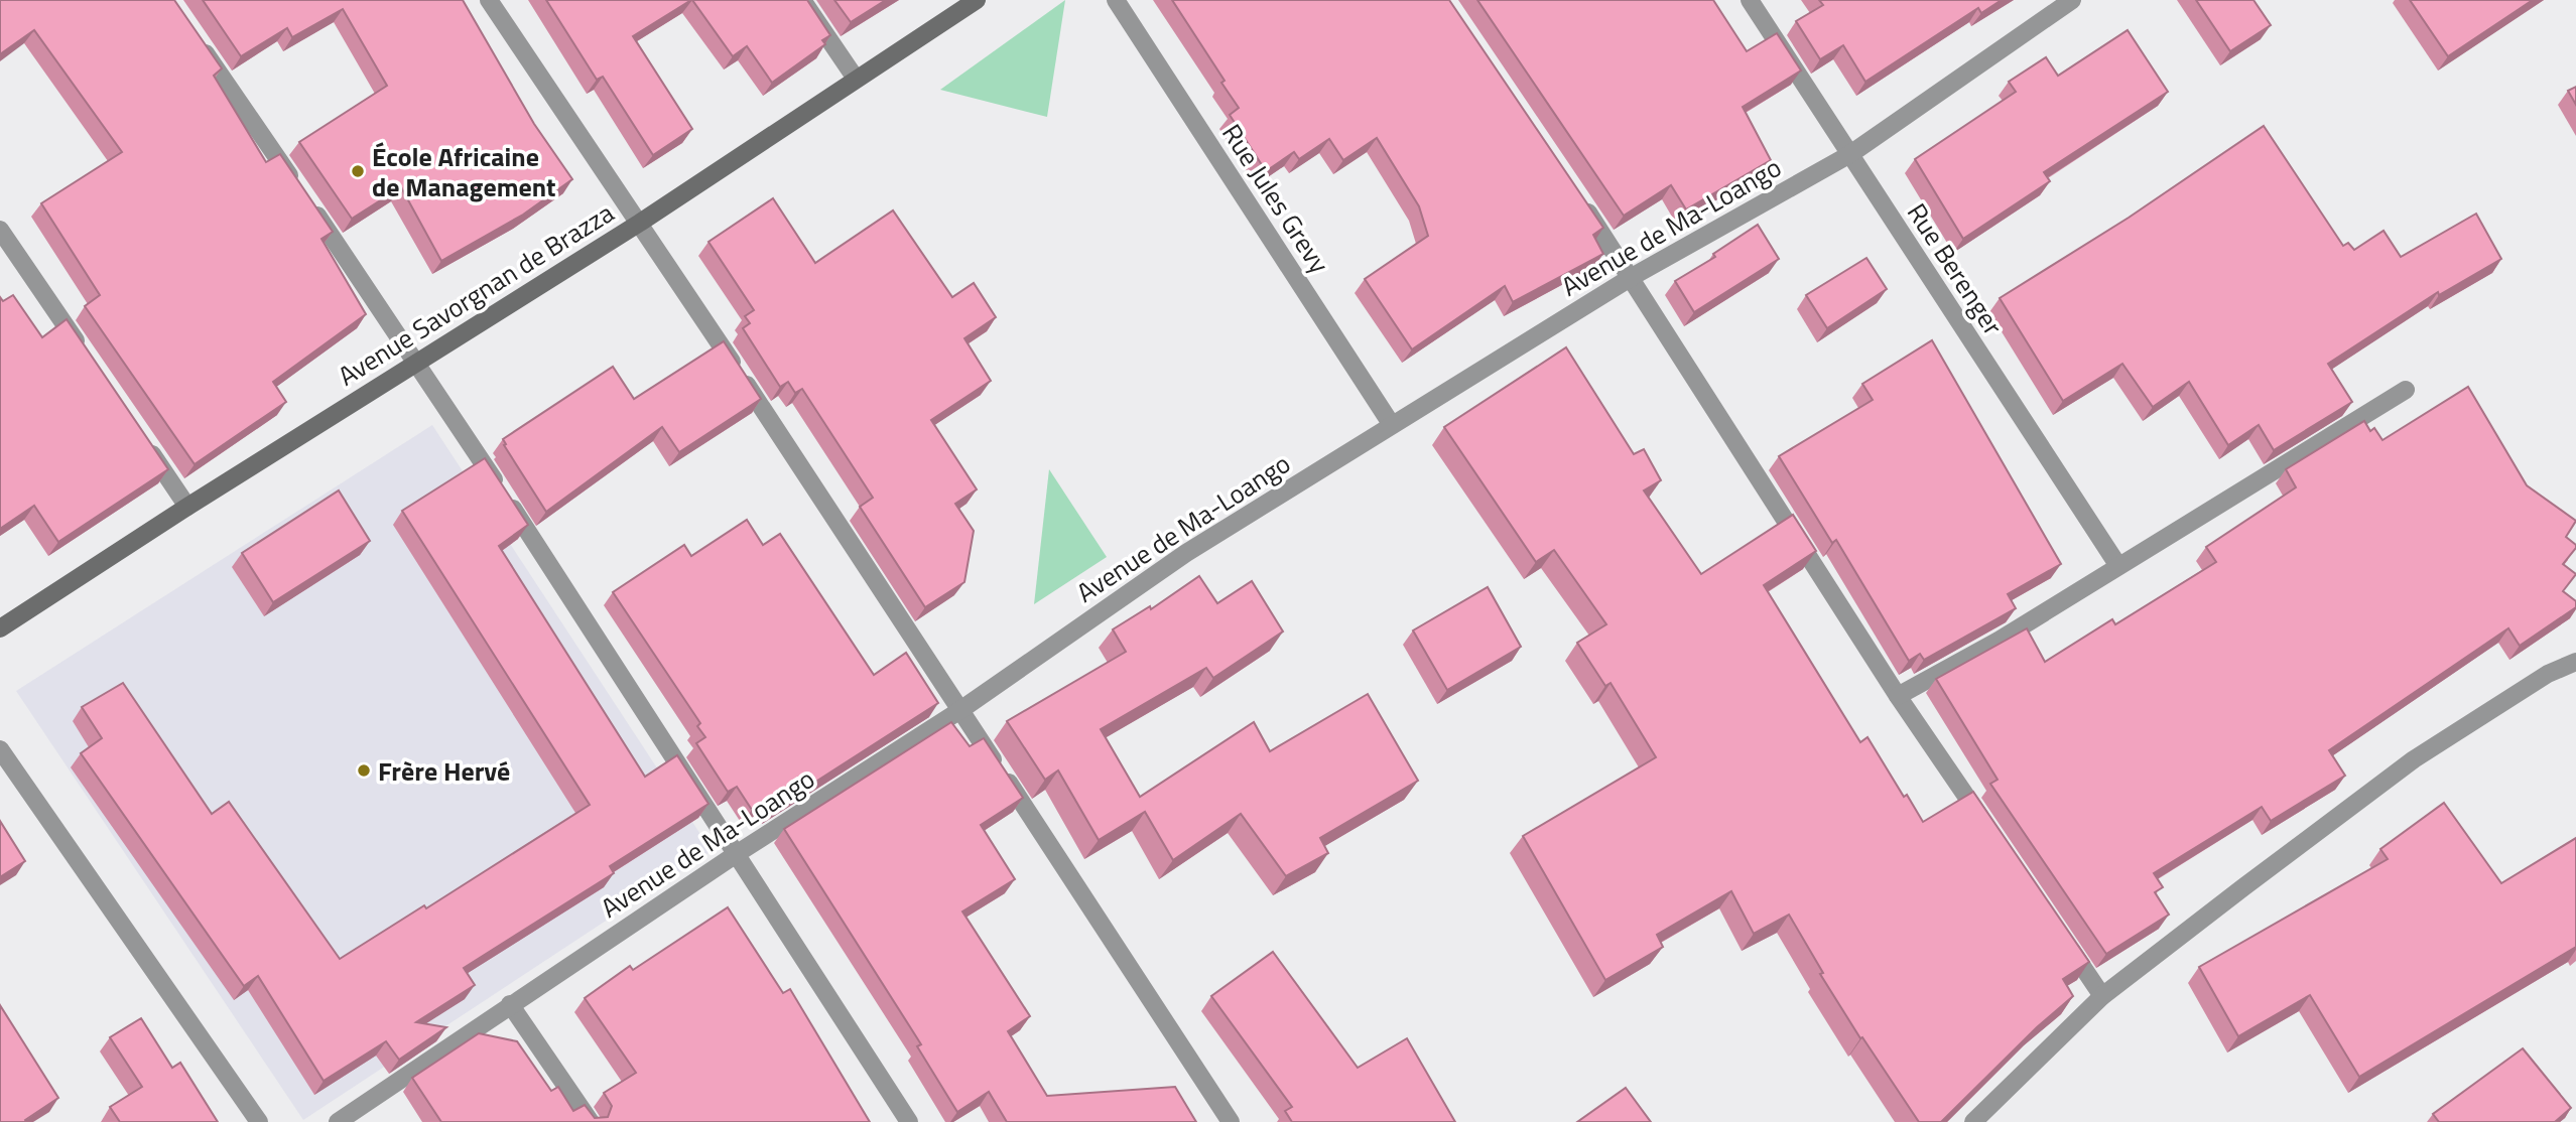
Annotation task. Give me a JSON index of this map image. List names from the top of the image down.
{
  "streets": {
    "main road": ["Avenue Savorgnan de Brazza"],
    "street": ["Rue Jules Grevy", "Avenue de Ma-Loango", "Rue Berenger"]
  },
  "crossings": [
    ["Rue Jules Grevy", "Avenue de Ma-Loango"],
    ["Avenue de Ma-Loango", "Rue Berenger"]
  ],
  "places": ["École Africaine de Management", "Frère Hervé"]
}
